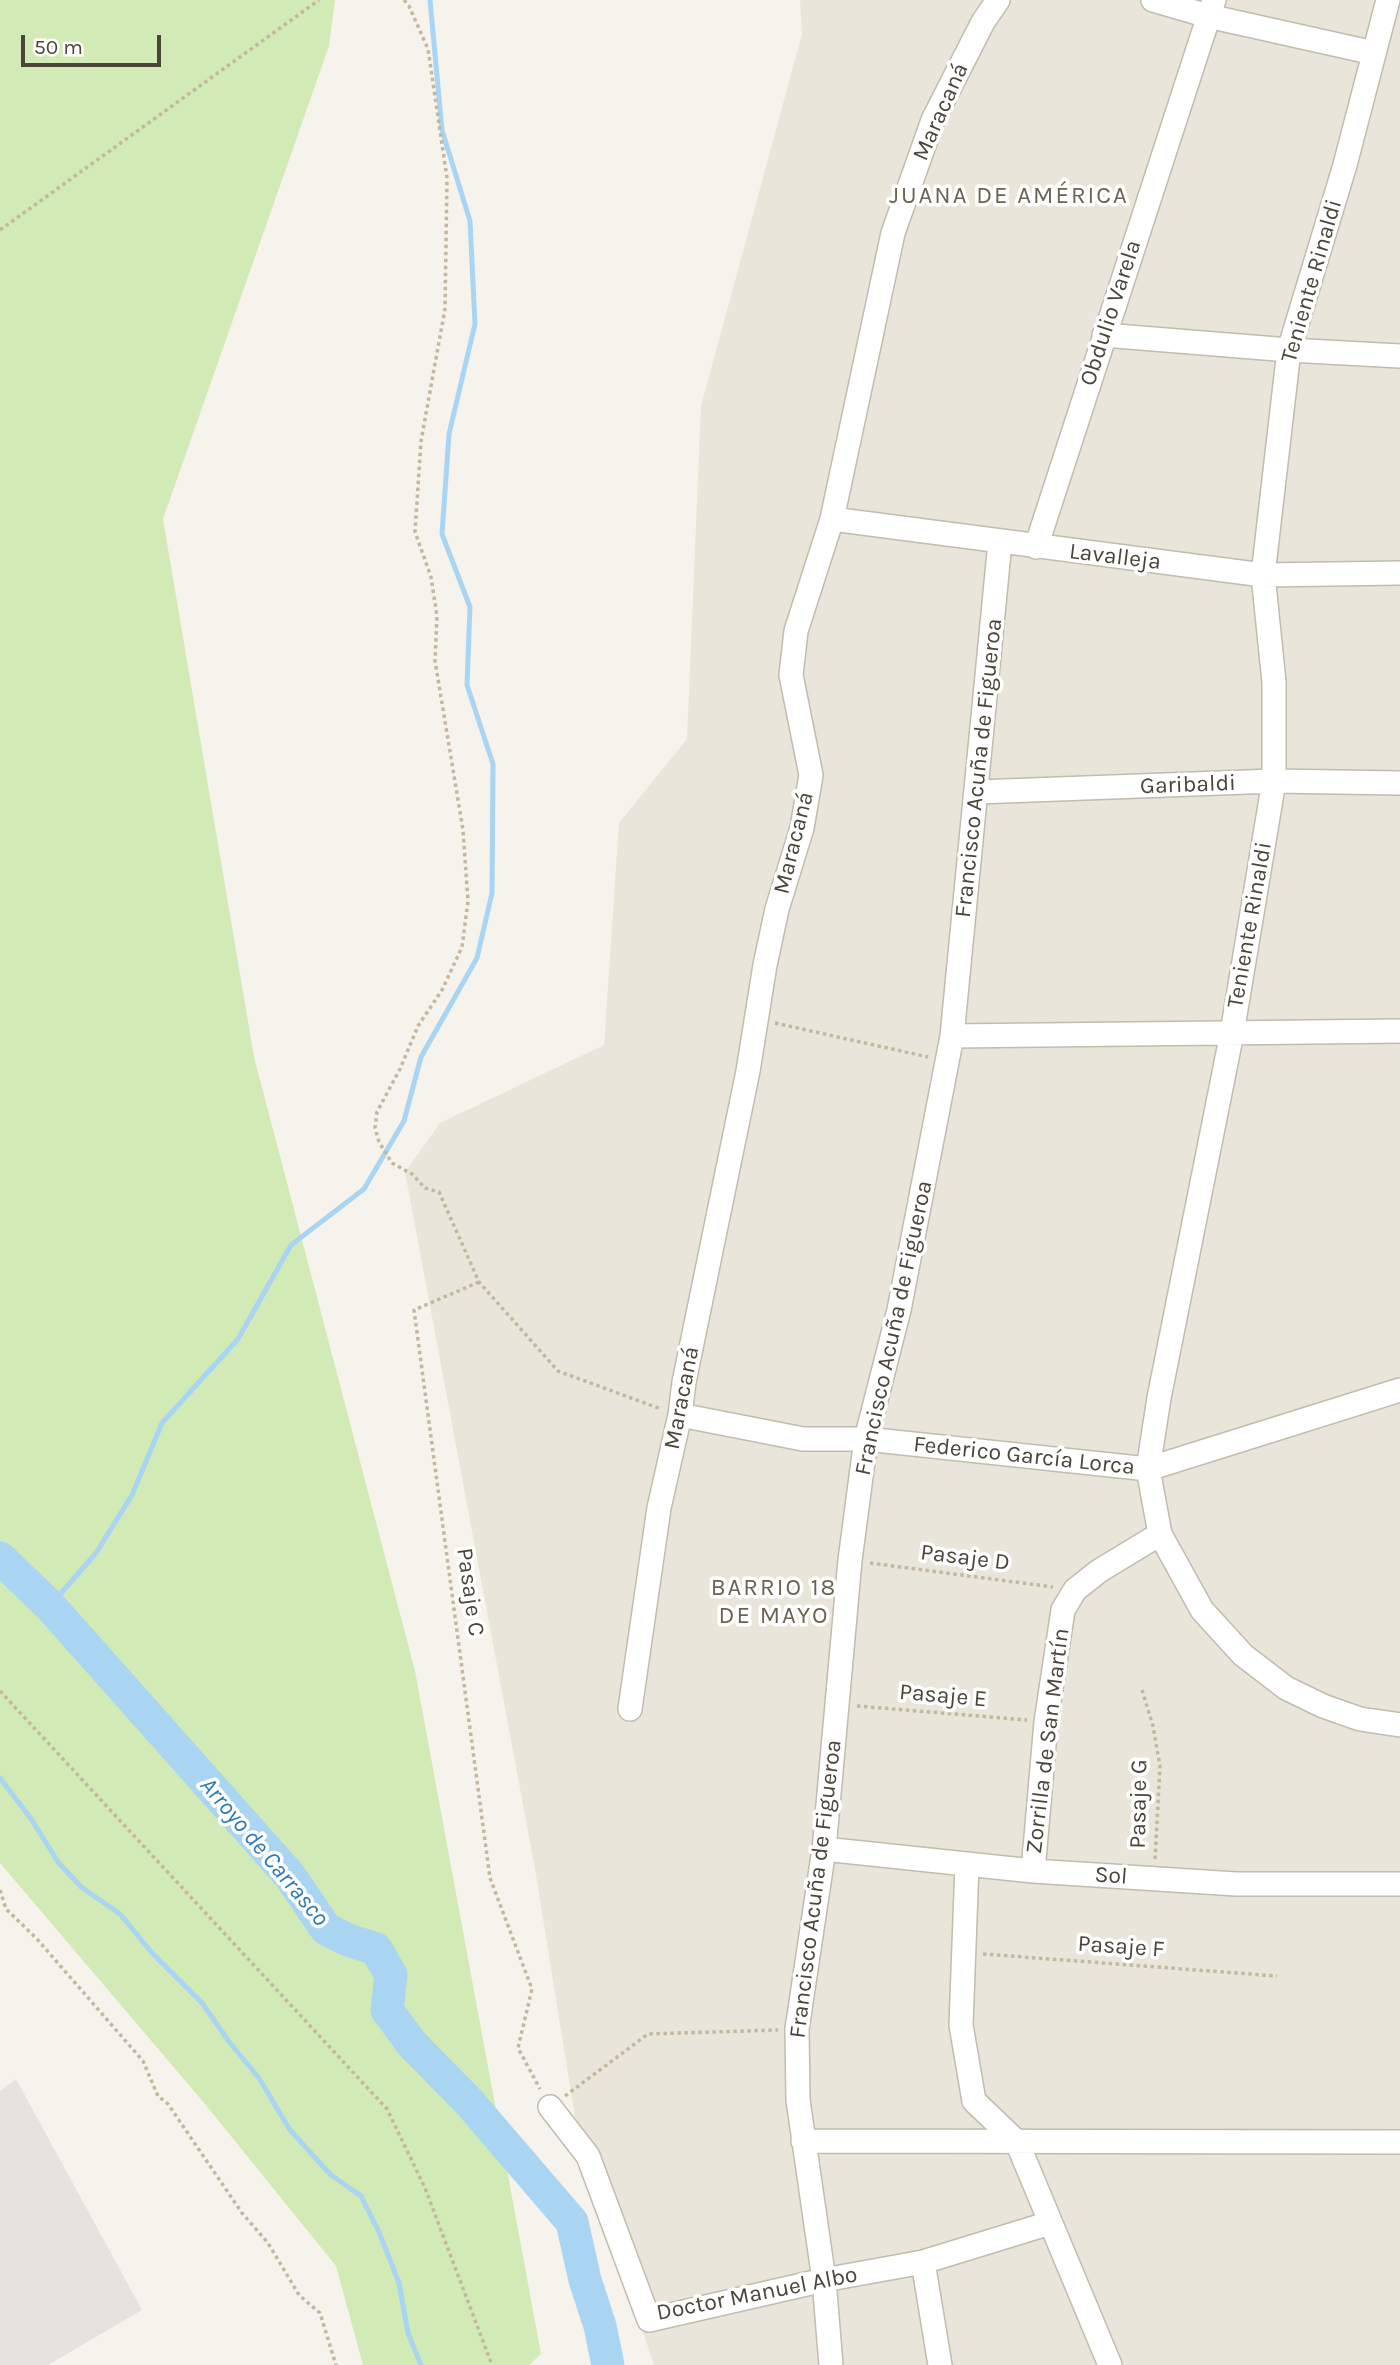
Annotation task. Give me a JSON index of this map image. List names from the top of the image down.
{
  "streets": {
    "street": [
      "Maracaná",
      "Teniente Rinaldi",
      "Obdulio Varela",
      "Lavalleja",
      "Francisco Acuña de Figueroa",
      "Garibaldi",
      "Federico García Lorca",
      "Zorrilla de San Martín",
      "Sol",
      "Doctor Manuel Albo"
    ],
    "path": [
      "Pasaje D",
      "Pasaje C",
      "Pasaje E",
      "Pasaje G",
      "Pasaje F"
    ]
  },
  "crossings": [
    ["Maracaná", "Lavalleja"],
    ["Maracaná", "Federico García Lorca"],
    ["Teniente Rinaldi", "Lavalleja"],
    ["Teniente Rinaldi", "Garibaldi"],
    ["Teniente Rinaldi", "Federico García Lorca"],
    ["Teniente Rinaldi", "Zorrilla de San Martín"],
    ["Obdulio Varela", "Lavalleja"],
    ["Lavalleja", "Francisco Acuña de Figueroa"],
    ["Francisco Acuña de Figueroa", "Garibaldi"],
    ["Francisco Acuña de Figueroa", "Federico García Lorca"],
    ["Francisco Acuña de Figueroa", "Pasaje D"],
    ["Francisco Acuña de Figueroa", "Pasaje E"],
    ["Francisco Acuña de Figueroa", "Sol"],
    ["Francisco Acuña de Figueroa", "Doctor Manuel Albo"],
    ["Pasaje D", "Zorrilla de San Martín"],
    ["Pasaje C", "Doctor Manuel Albo"],
    ["Pasaje E", "Zorrilla de San Martín"],
    ["Zorrilla de San Martín", "Sol"],
    ["Pasaje G", "Sol"]
  ],
  "districts": ["JUANA DE AMÉRICA", "BARRIO 18 DE MAYO"],
  "water": ["Arroyo de Carrasco"],
  "scale_bar": "50 m"
}
